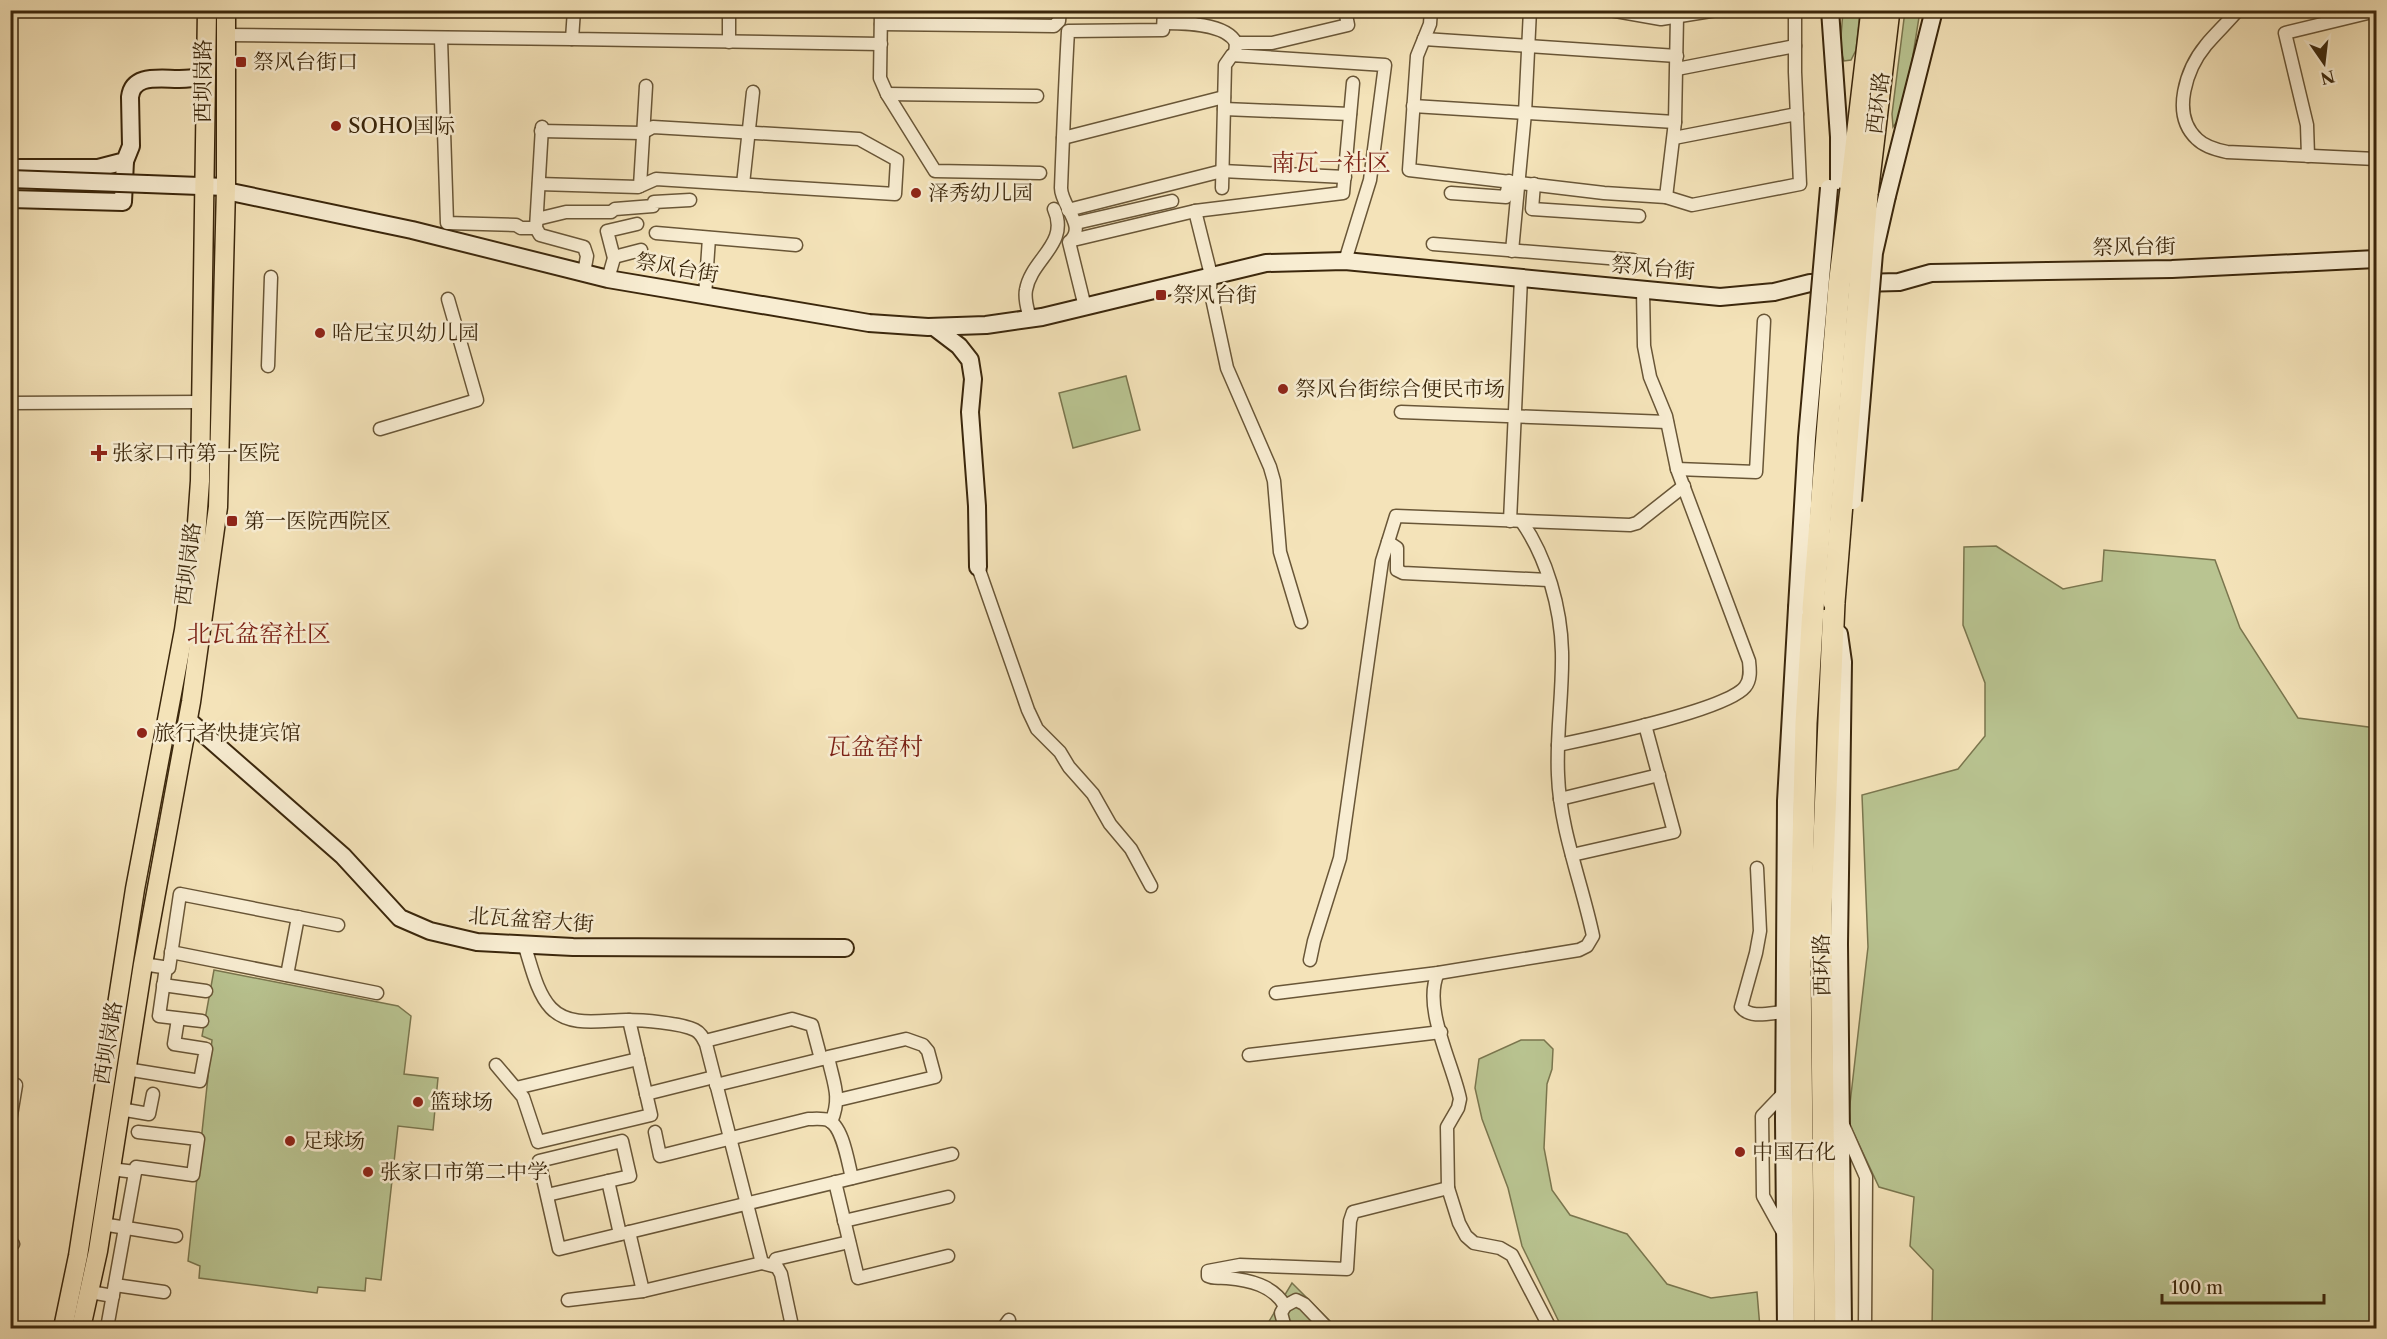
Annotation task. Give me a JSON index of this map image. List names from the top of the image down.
{
  "streets": {
    "highway": ["西环路"],
    "main road": ["西坝岗路"],
    "street": ["祭风台街", "北瓦盆窑大街"]
  },
  "crossings": [
    ["西坝岗路", "祭风台街"],
    ["西坝岗路", "北瓦盆窑大街"]
  ],
  "districts": ["南瓦一社区", "北瓦盆窑社区", "瓦盆窑村"],
  "places": {
    "transit": ["祭风台街口", "祭风台街", "第一医院西院区"],
    "other": [
      "SOHO国际",
      "泽秀幼儿园",
      "哈尼宝贝幼儿园",
      "祭风台街综合便民市场",
      "旅行者快捷宾馆",
      "篮球场",
      "足球场",
      "中国石化",
      "张家口市第二中学"
    ],
    "health": ["张家口市第一医院"]
  },
  "scale_bar": "100 m",
  "north": "bottom"
}
